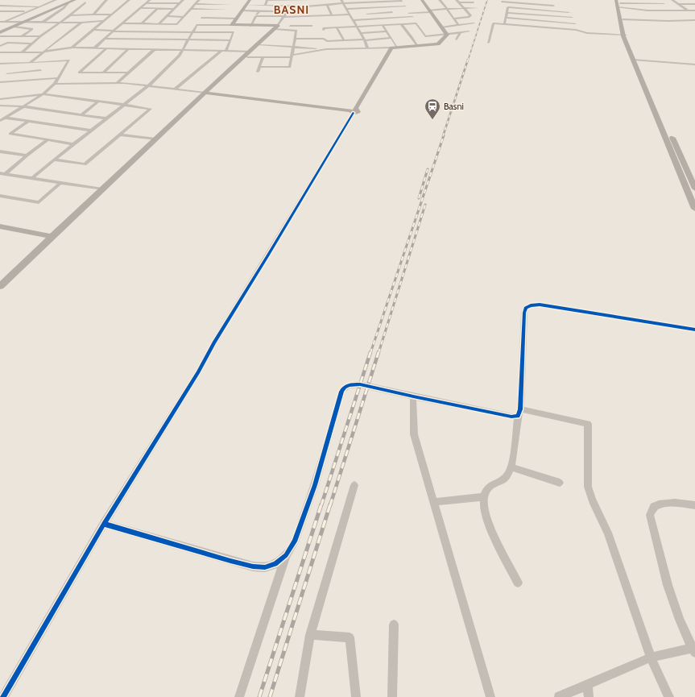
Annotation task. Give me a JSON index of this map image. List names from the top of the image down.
{
  "districts": ["BASNI"],
  "places": {
    "station": ["Basni"]
  }
}
